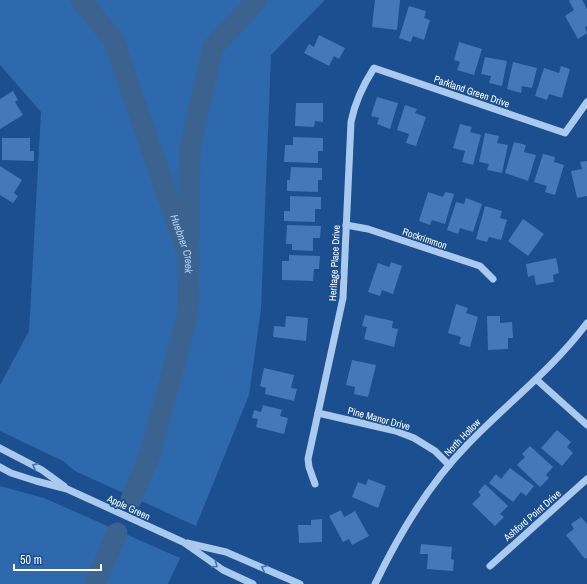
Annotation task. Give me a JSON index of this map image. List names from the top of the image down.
{
  "streets": {
    "street": [
      "Parkland Green Drive",
      "Rockrimmon",
      "Heritage Place Drive",
      "Pine Manor Drive",
      "North Hollow",
      "Apple Green",
      "Ashford Point Drive"
    ]
  },
  "crossings": [
    ["Parkland Green Drive", "Heritage Place Drive"],
    ["Rockrimmon", "Heritage Place Drive"],
    ["Heritage Place Drive", "Pine Manor Drive"],
    ["Pine Manor Drive", "North Hollow"]
  ],
  "water": ["Huebner Creek"],
  "scale_bar": "50 m"
}
